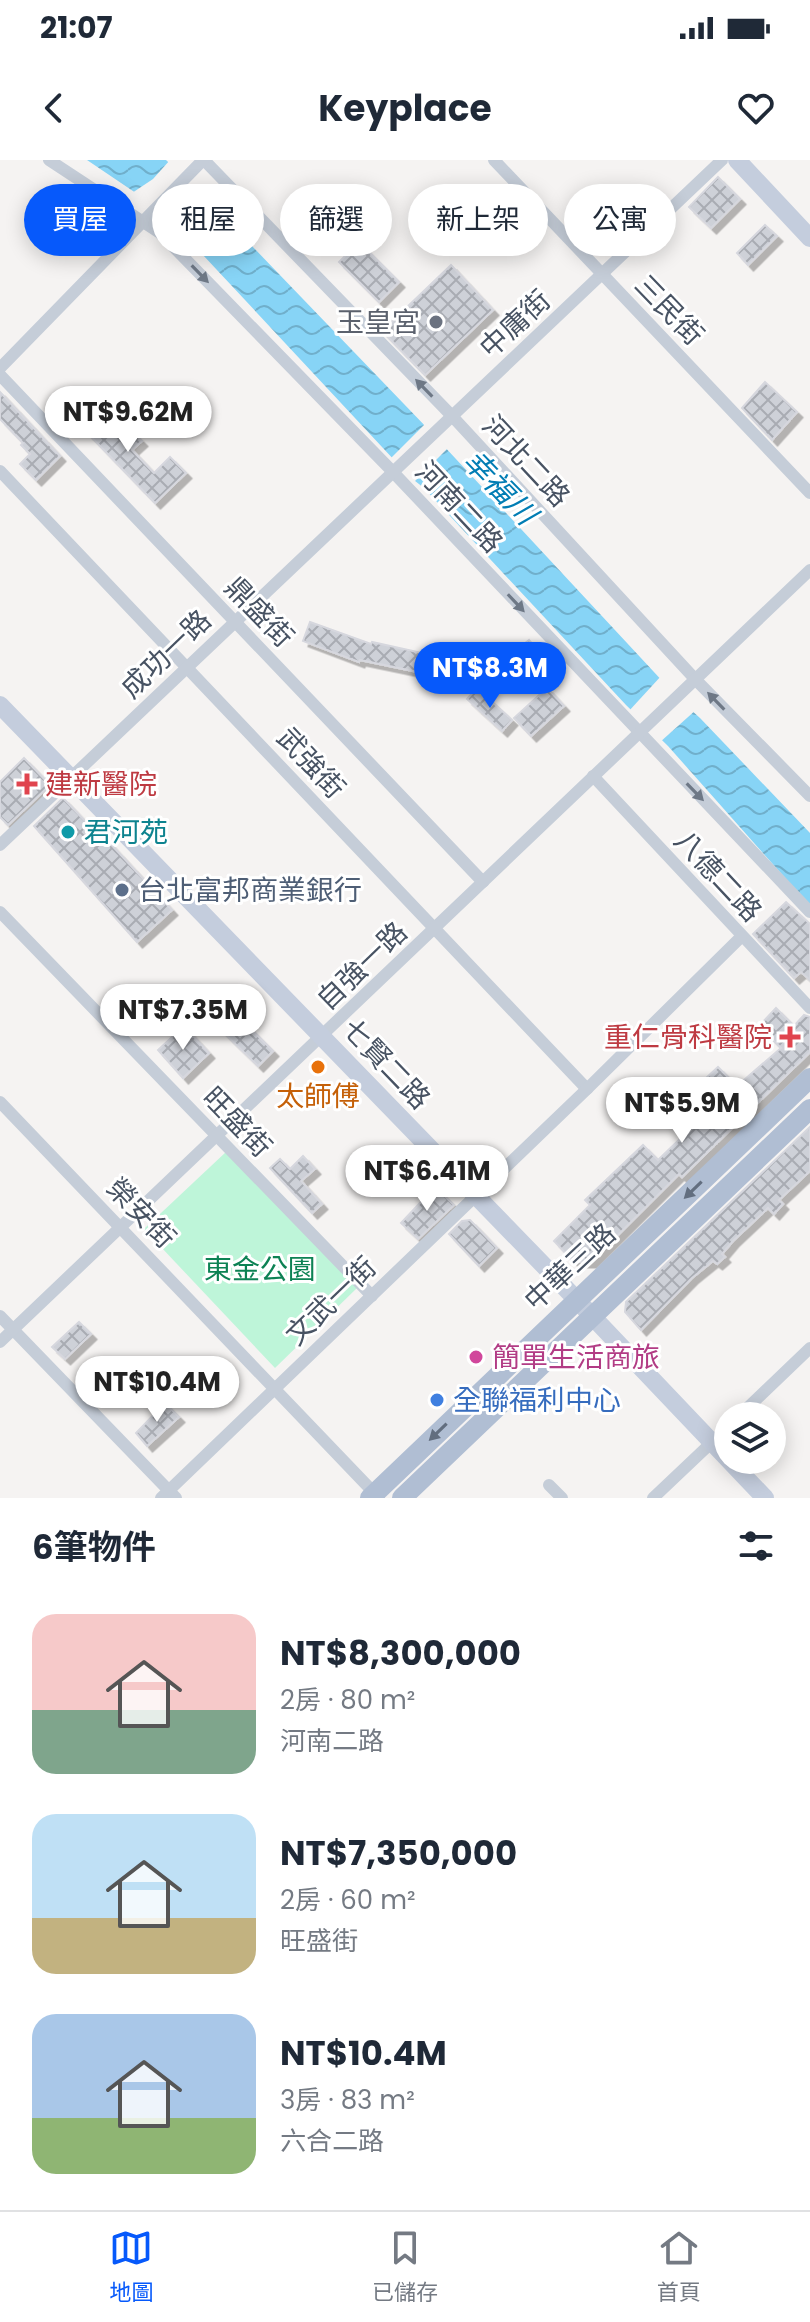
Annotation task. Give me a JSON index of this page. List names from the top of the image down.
{
  "streets": {
    "main road": ["中華三路"],
    "street": [
      "三民街",
      "中庸街",
      "河北二路",
      "河南二路",
      "鼎盛街",
      "成功一路",
      "武強街",
      "八德二路",
      "自強一路",
      "七賢二路",
      "旺盛街",
      "榮安街",
      "文武一街"
    ]
  },
  "crossings": [
    ["三民街", "中庸街"],
    ["中庸街", "河北二路"],
    ["中庸街", "河南二路"],
    ["中庸街", "成功一路"],
    ["河北二路", "自強一路"],
    ["河南二路", "成功一路"],
    ["河南二路", "自強一路"],
    ["鼎盛街", "成功一路"],
    ["鼎盛街", "自強一路"],
    ["成功一路", "武強街"],
    ["成功一路", "七賢二路"],
    ["武強街", "自強一路"],
    ["武強街", "文武一街"],
    ["八德二路", "自強一路"],
    ["八德二路", "文武一街"],
    ["自強一路", "七賢二路"],
    ["自強一路", "旺盛街"],
    ["自強一路", "榮安街"],
    ["七賢二路", "中華三路"],
    ["七賢二路", "文武一街"],
    ["旺盛街", "文武一街"],
    ["榮安街", "中華三路"],
    ["榮安街", "文武一街"]
  ],
  "one_way": ["河北二路", "河南二路"],
  "water": ["幸福川"],
  "parks": ["東金公園"],
  "places": {
    "other": [
      "玉皇宮",
      "君河苑",
      "台北富邦商業銀行",
      "太師傅",
      "簡單生活商旅",
      "全聯福利中心"
    ],
    "health": ["建新醫院", "重仁骨科醫院"]
  },
  "page": {
    "status": "21:07",
    "header": "Keyplace",
    "chip": [
      "買屋",
      "租屋",
      "篩選",
      "新上架",
      "公寓"
    ],
    "price": [
      "NT$9.62M",
      "NT$8.3M",
      "NT$7.35M",
      "NT$5.9M",
      "NT$6.41M",
      "NT$10.4M"
    ],
    "heading": "6筆物件",
    "list": [
      {
        "name": "NT$8,300,000",
        "note": "2房 · 80 m² · 河南二路"
      },
      {
        "name": "NT$7,350,000",
        "note": "2房 · 60 m² · 旺盛街"
      },
      {
        "name": "NT$10.4M",
        "note": "3房 · 83 m² · 六合二路"
      }
    ],
    "tabs": ["地圖", "已儲存", "首頁"]
  }
}
